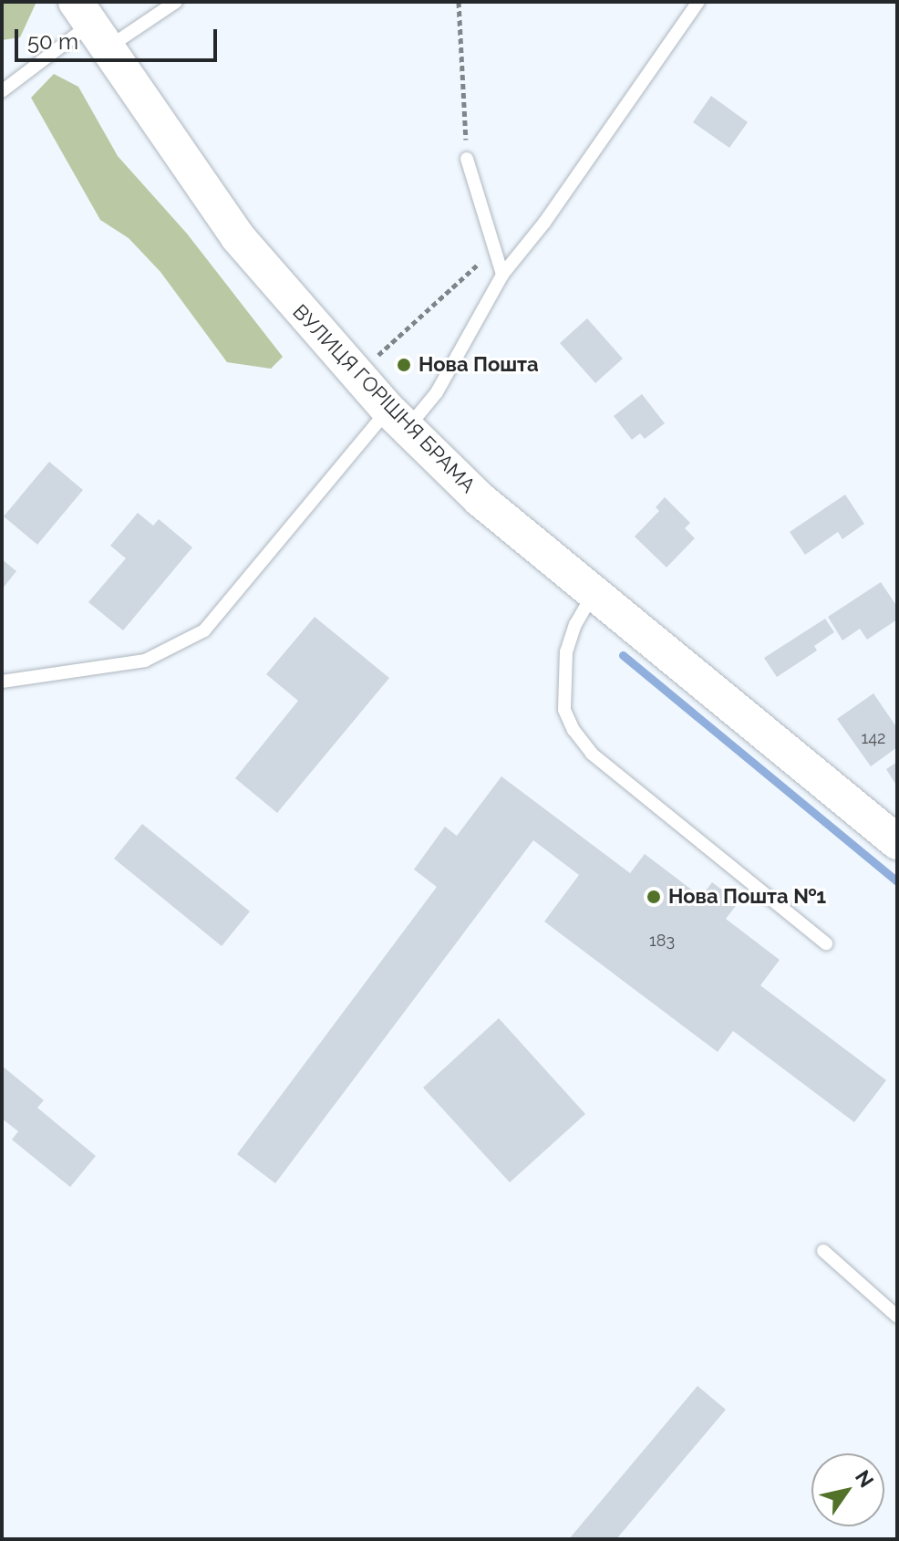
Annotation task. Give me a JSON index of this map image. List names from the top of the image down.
{
  "streets": {
    "street": ["ВУЛИЦЯ ГОРІШНЯ БРАМА"]
  },
  "places": ["Нова Пошта", "Нова Пошта №1"],
  "house_numbers": ["142", "183"],
  "scale_bar": "50 m",
  "north": "top right"
}
